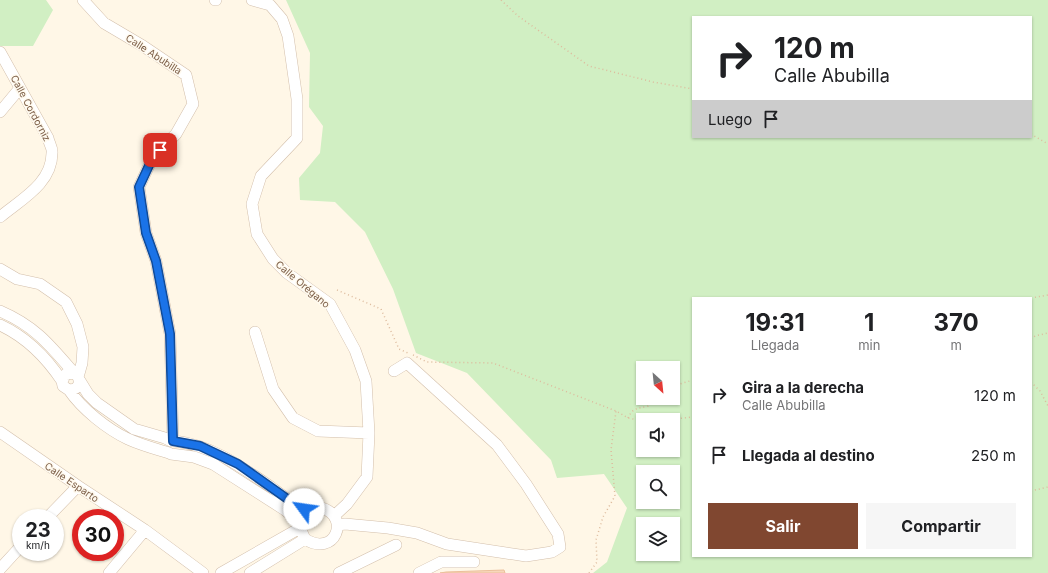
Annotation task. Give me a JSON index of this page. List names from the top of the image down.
{
  "streets": {
    "street": [
      "Calle Abubilla",
      "Calle Cordorniz",
      "Calle Orégano",
      "Calle Esparto"
    ]
  },
  "north": "bottom right",
  "page": {
    "turn": ["120 m", "Calle Abubilla"],
    "then": "Luego",
    "eta": [
      "19:31",
      "Llegada",
      "1",
      "min",
      "370",
      "m"
    ],
    "list": [
      {
        "name": "Gira a la derecha",
        "note": "Calle Abubilla",
        "value": "120 m"
      },
      {
        "name": "Llegada al destino",
        "value": "250 m"
      }
    ],
    "buttons": ["Salir", "Compartir"],
    "speed": "23 km/h",
    "limit": "30"
  }
}
